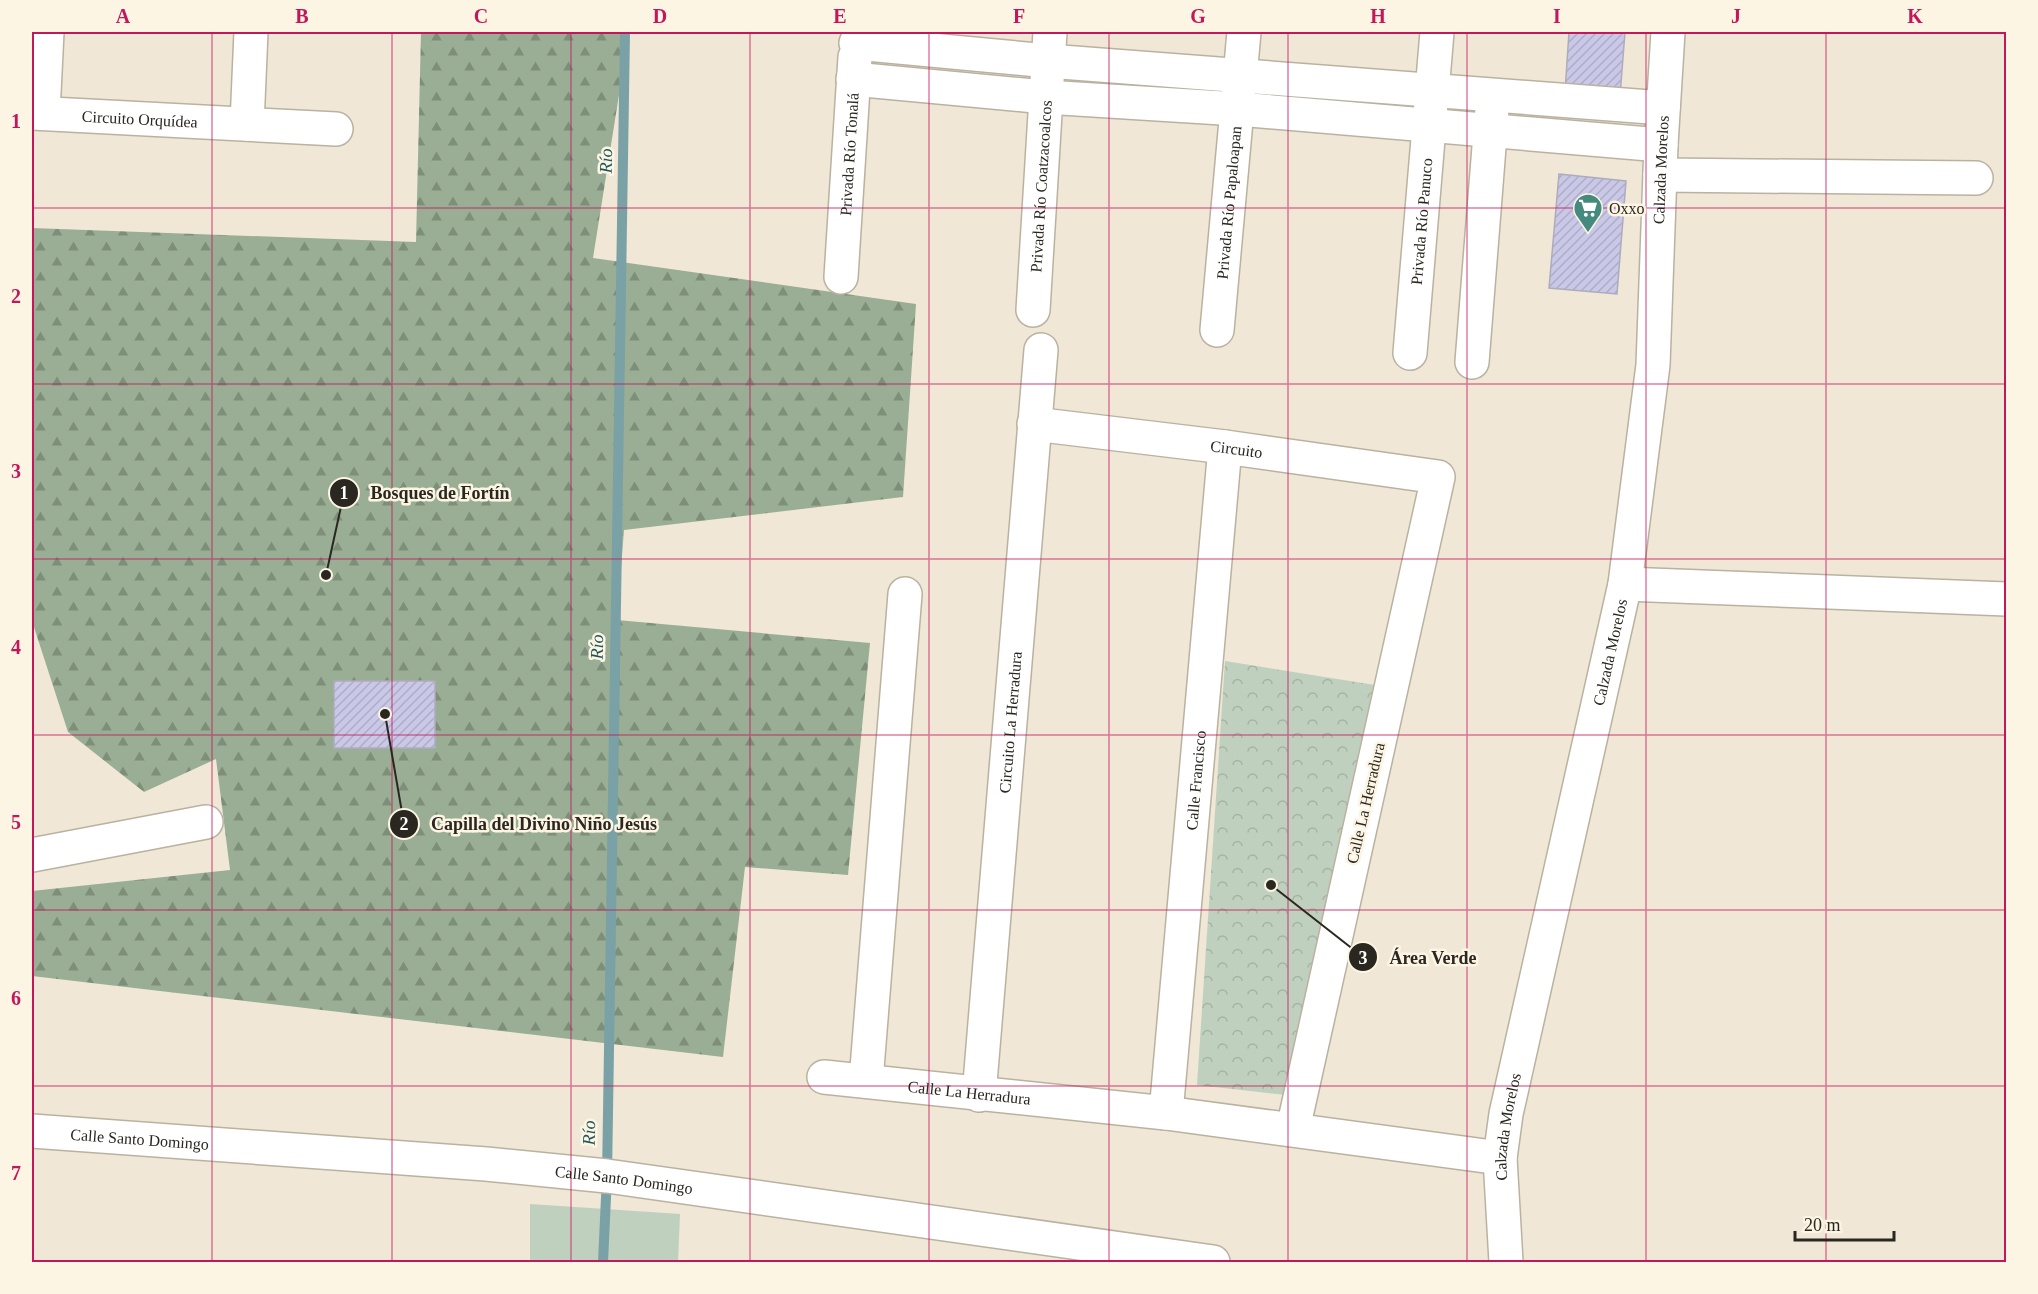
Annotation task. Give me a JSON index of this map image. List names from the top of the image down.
{
  "streets": {
    "street": [
      "Circuito Orquídea",
      "Privada Río Tonalá",
      "Calzada Morelos",
      "Privada Río Coatzacoalcos",
      "Privada Río Papaloapan",
      "Privada Río Panuco",
      "Circuito",
      "Circuito La Herradura",
      "Calle Francisco",
      "Calle La Herradura",
      "Calle Santo Domingo"
    ]
  },
  "crossings": [
    ["Calzada Morelos", "Calle La Herradura"],
    ["Circuito", "Circuito La Herradura"],
    ["Circuito", "Calle Francisco"],
    ["Circuito", "Calle La Herradura"],
    ["Circuito La Herradura", "Calle La Herradura"],
    ["Calle Francisco", "Calle La Herradura"]
  ],
  "water": ["Río"],
  "places": {
    "supermarket": ["Oxxo"],
    "other": ["Bosques de Fortín", "Capilla del Divino Niño Jesús", "Área Verde"]
  },
  "scale_bar": "20 m",
  "grid": {
    "columns": [
      "A",
      "B",
      "C",
      "D",
      "E",
      "F",
      "G",
      "H",
      "I",
      "J",
      "K"
    ],
    "rows": [
      "1",
      "2",
      "3",
      "4",
      "5",
      "6",
      "7"
    ]
  }
}
